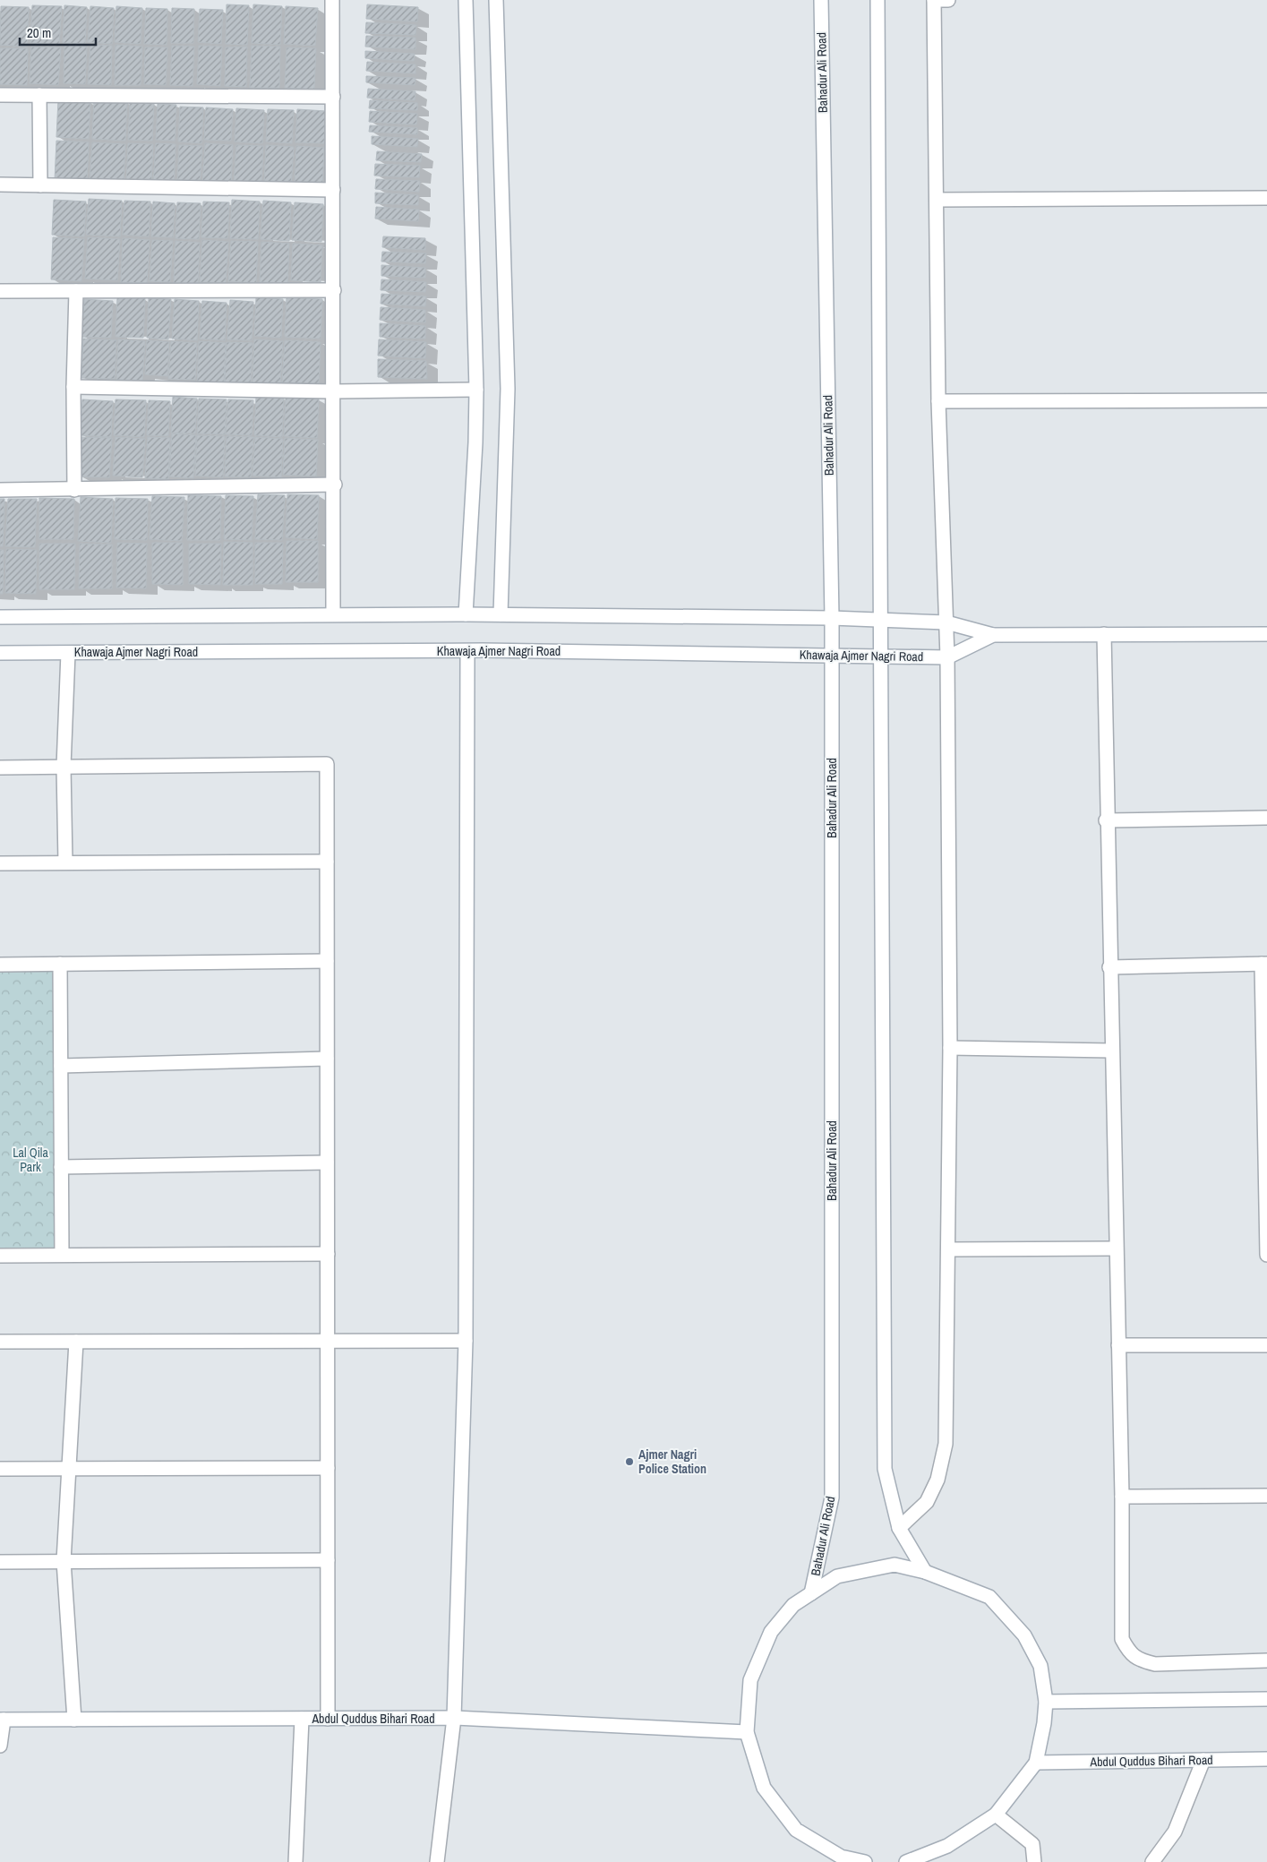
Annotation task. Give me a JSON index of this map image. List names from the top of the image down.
{
  "streets": {
    "street": ["Bahadur Ali Road", "Khawaja Ajmer Nagri Road", "Abdul Quddus Bihari Road"]
  },
  "crossings": [
    ["Bahadur Ali Road", "Khawaja Ajmer Nagri Road"]
  ],
  "parks": ["Lal Qila Park"],
  "places": ["Ajmer Nagri Police Station"],
  "scale_bar": "20 m"
}
